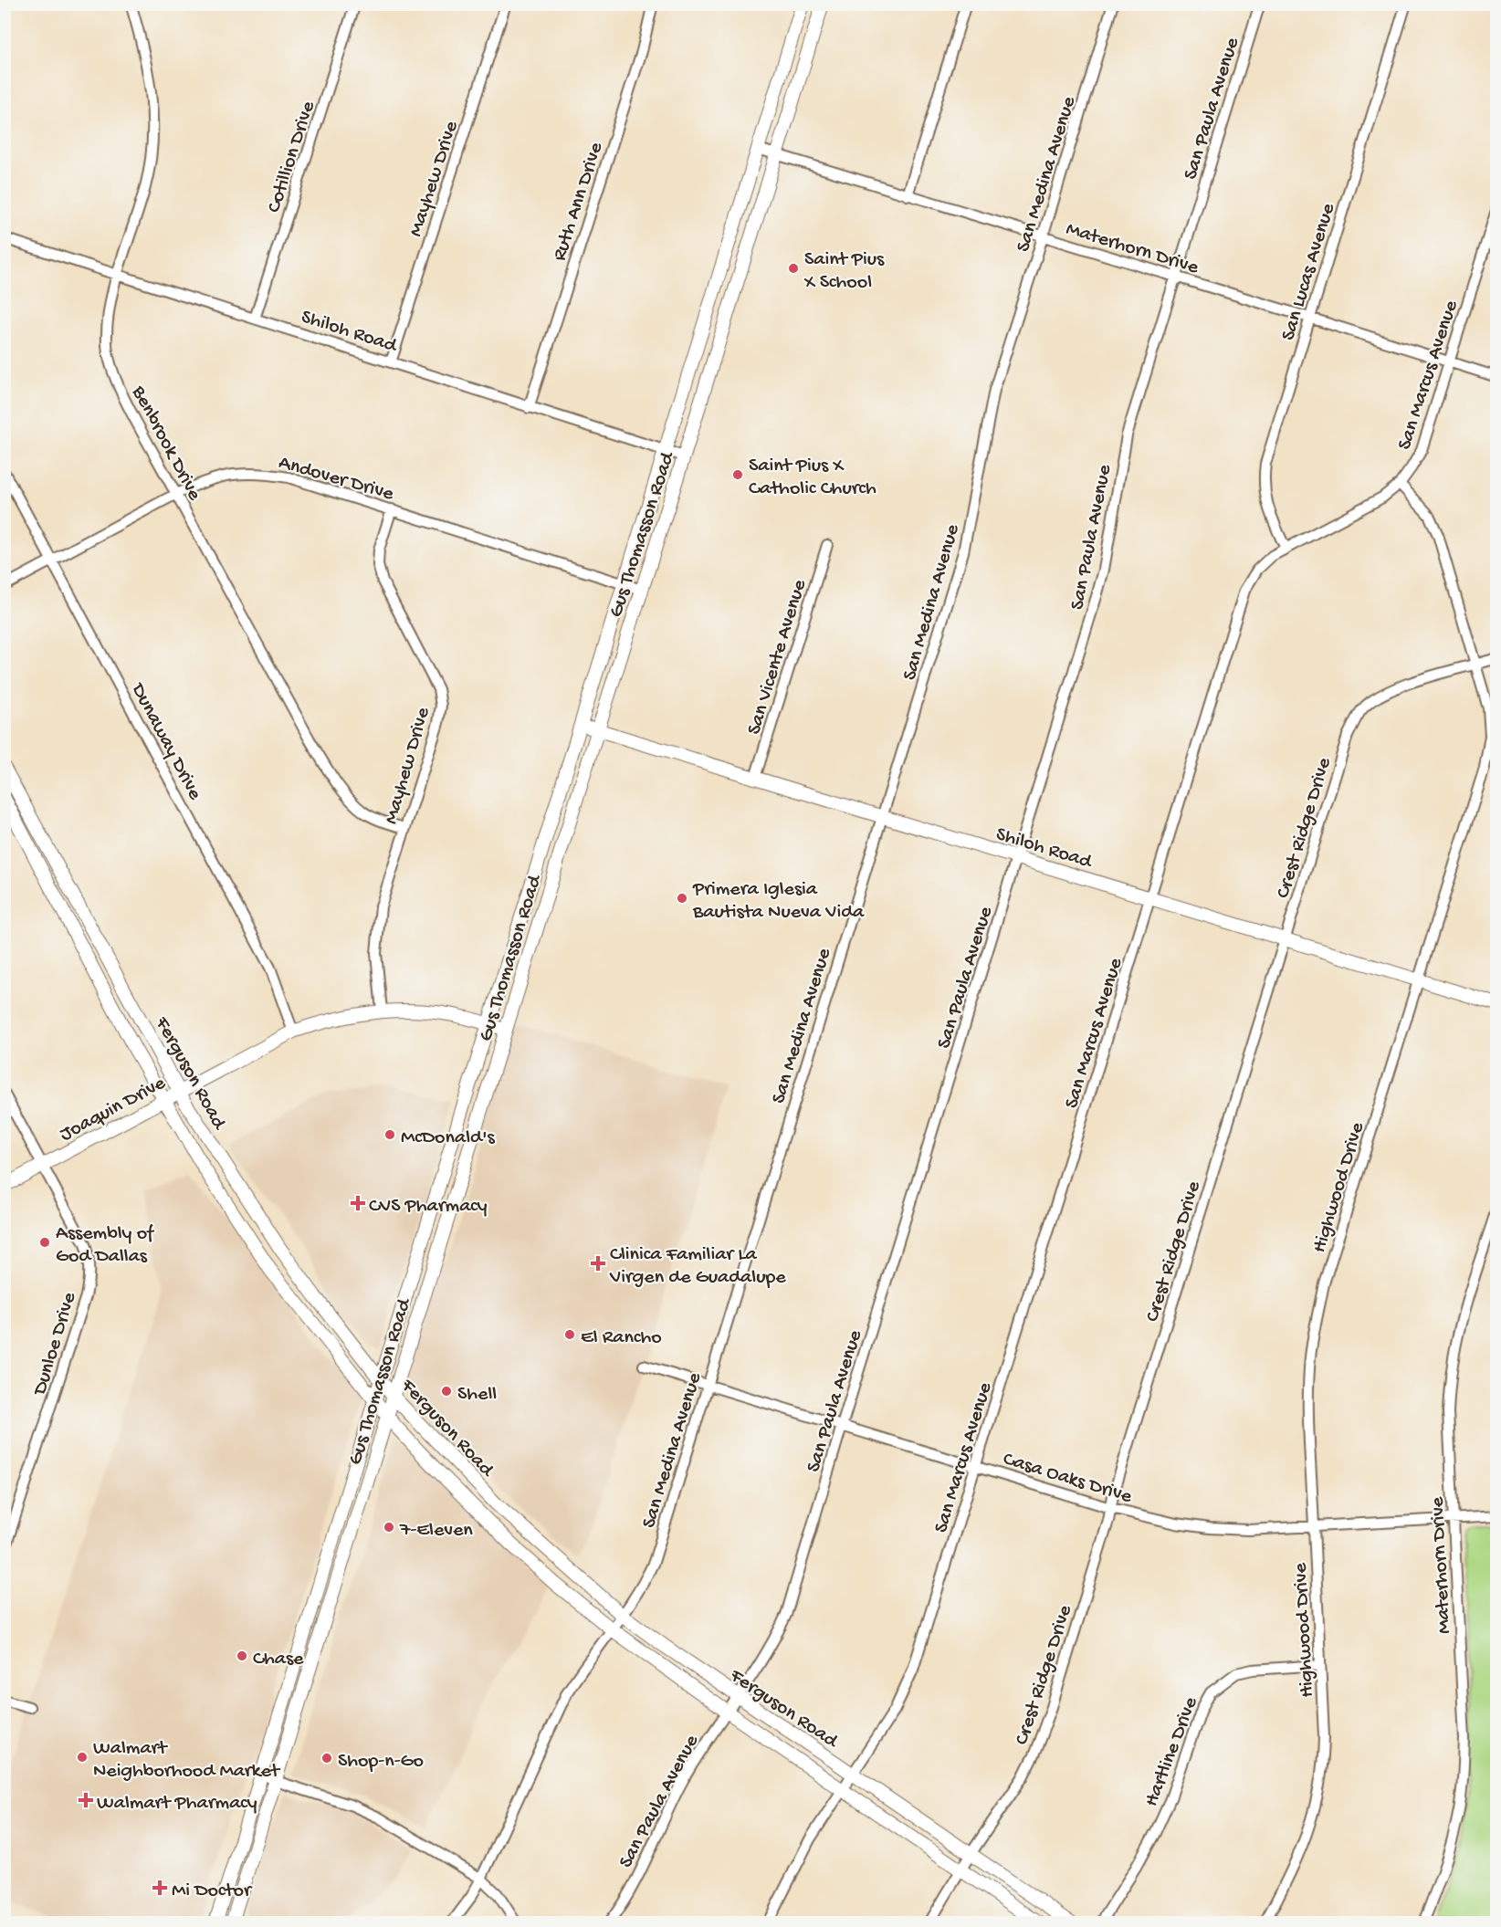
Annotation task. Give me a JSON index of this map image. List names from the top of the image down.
{
  "streets": {
    "main road": [
      "Shiloh Road",
      "Gus Thomasson Road",
      "Ferguson Road",
      "Joaquin Drive"
    ],
    "street": [
      "San Paula Avenue",
      "Cotillion Drive",
      "San Medina Avenue",
      "Mayhew Drive",
      "Ruth Ann Drive",
      "Materhorn Drive",
      "San Lucas Avenue",
      "San Marcus Avenue",
      "Benbrook Drive",
      "Andover Drive",
      "San Vicente Avenue",
      "Dunaway Drive",
      "Crest Ridge Drive",
      "Highwood Drive",
      "Dunloe Drive",
      "Casa Oaks Drive",
      "Hartline Drive"
    ]
  },
  "crossings": [
    ["San Paula Avenue", "Materhorn Drive"],
    ["San Paula Avenue", "Shiloh Road"],
    ["San Paula Avenue", "Ferguson Road"],
    ["San Paula Avenue", "Casa Oaks Drive"],
    ["Cotillion Drive", "Shiloh Road"],
    ["San Medina Avenue", "Materhorn Drive"],
    ["San Medina Avenue", "Shiloh Road"],
    ["San Medina Avenue", "Ferguson Road"],
    ["San Medina Avenue", "Casa Oaks Drive"],
    ["Mayhew Drive", "Shiloh Road"],
    ["Mayhew Drive", "Benbrook Drive"],
    ["Mayhew Drive", "Andover Drive"],
    ["Mayhew Drive", "Joaquin Drive"],
    ["Ruth Ann Drive", "Shiloh Road"],
    ["Materhorn Drive", "San Lucas Avenue"],
    ["Materhorn Drive", "San Marcus Avenue"],
    ["Materhorn Drive", "Gus Thomasson Road"],
    ["Materhorn Drive", "Casa Oaks Drive"],
    ["San Lucas Avenue", "San Marcus Avenue"],
    ["Shiloh Road", "San Marcus Avenue"],
    ["Shiloh Road", "Benbrook Drive"],
    ["Shiloh Road", "Gus Thomasson Road"],
    ["Shiloh Road", "San Vicente Avenue"],
    ["Shiloh Road", "Crest Ridge Drive"],
    ["Shiloh Road", "Highwood Drive"],
    ["San Marcus Avenue", "Ferguson Road"],
    ["San Marcus Avenue", "Highwood Drive"],
    ["San Marcus Avenue", "Casa Oaks Drive"],
    ["Benbrook Drive", "Andover Drive"],
    ["Andover Drive", "Gus Thomasson Road"],
    ["Andover Drive", "Dunaway Drive"],
    ["Gus Thomasson Road", "Ferguson Road"],
    ["Gus Thomasson Road", "Joaquin Drive"],
    ["Dunaway Drive", "Joaquin Drive"],
    ["Crest Ridge Drive", "Ferguson Road"],
    ["Crest Ridge Drive", "Highwood Drive"],
    ["Crest Ridge Drive", "Casa Oaks Drive"],
    ["Ferguson Road", "Joaquin Drive"],
    ["Joaquin Drive", "Dunloe Drive"],
    ["Highwood Drive", "Casa Oaks Drive"],
    ["Highwood Drive", "Hartline Drive"]
  ],
  "places": {
    "other": [
      "Saint Pius X School",
      "Saint Pius X Catholic Church",
      "Primera Iglesia Bautista Nueva Vida",
      "McDonald's",
      "Assembly of God Dallas",
      "El Rancho",
      "Shell",
      "7-Eleven",
      "Chase",
      "Walmart Neighborhood Market",
      "Shop-n-Go"
    ],
    "health": [
      "CVS Pharmacy",
      "Clinica Familiar La Virgen de Guadalupe",
      "Walmart Pharmacy",
      "Mi Doctor"
    ]
  }
}
